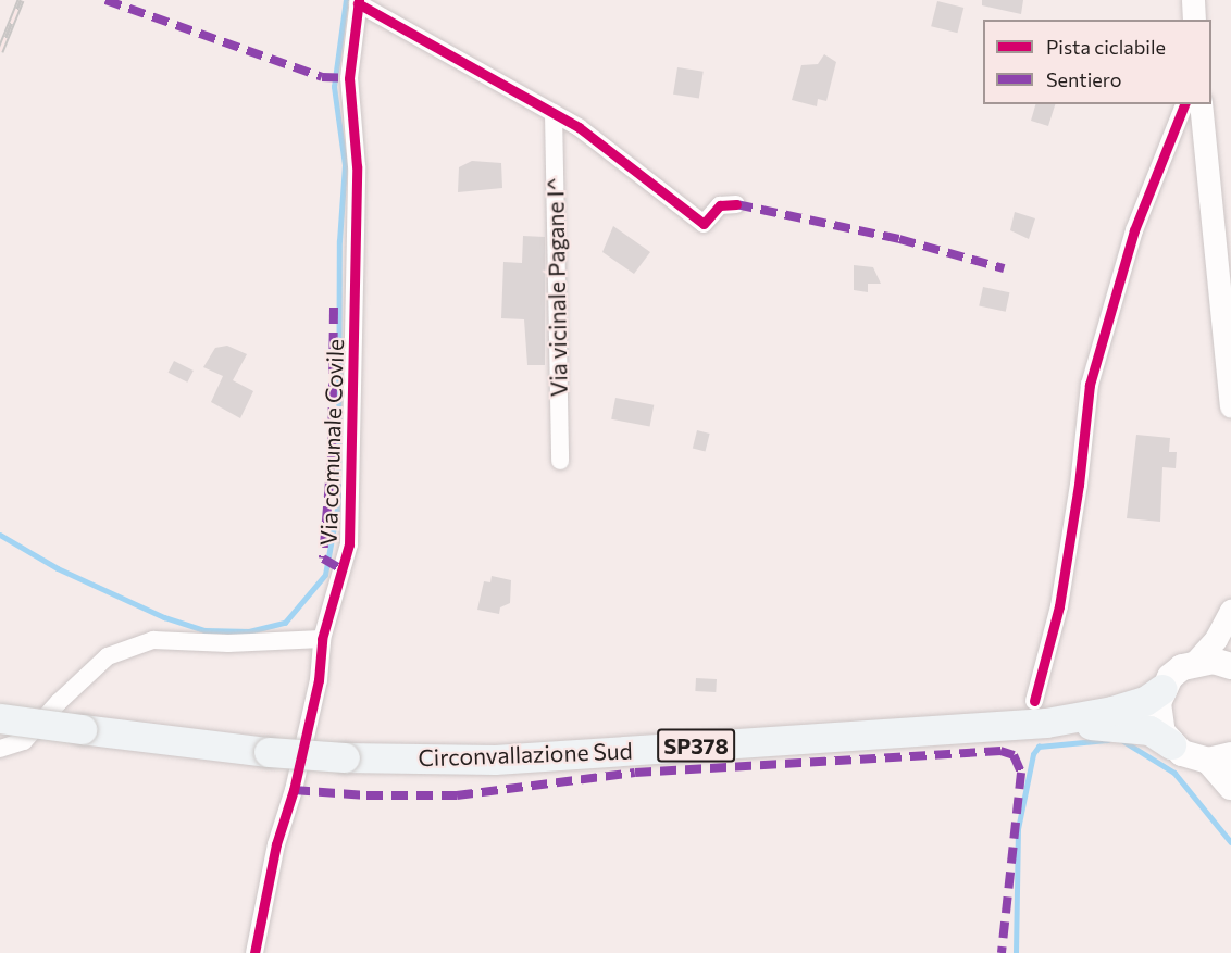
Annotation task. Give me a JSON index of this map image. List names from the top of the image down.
{
  "streets": {
    "main road": ["SP378", "Circonvallazione Sud"],
    "street": ["Via vicinale Pagane I^", "Via comunale Covile"]
  },
  "crossings": [
    ["SP378", "Circonvallazione Sud"]
  ],
  "legend": ["Pista ciclabile", "Sentiero"]
}
